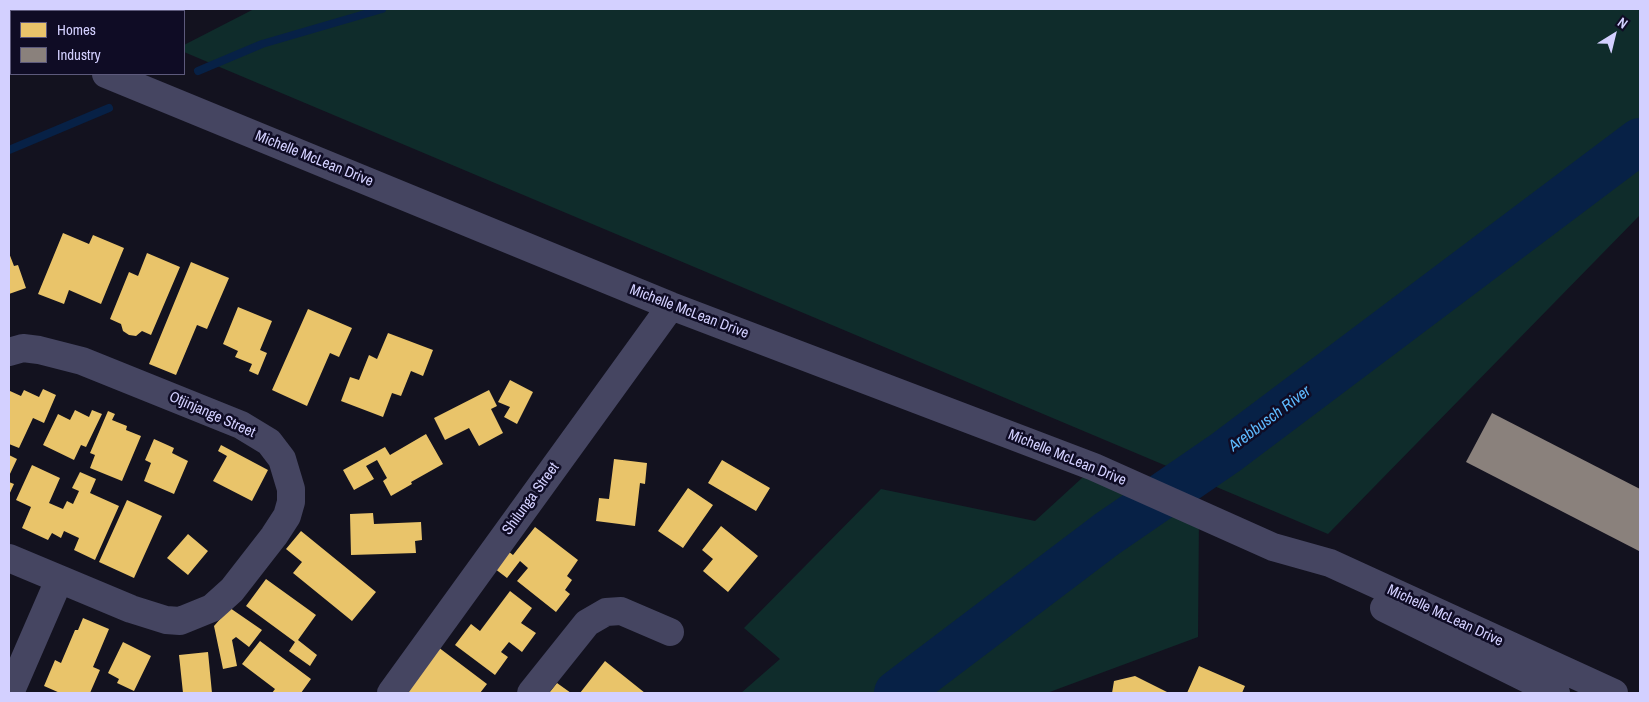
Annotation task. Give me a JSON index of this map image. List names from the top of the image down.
{
  "streets": {
    "street": ["Michelle McLean Drive", "Otjinjange Street", "Shilunga Street"]
  },
  "crossings": [
    ["Michelle McLean Drive", "Shilunga Street"]
  ],
  "water": ["Arebbusch River"],
  "legend": ["Homes", "Industry"],
  "north": "top right"
}
